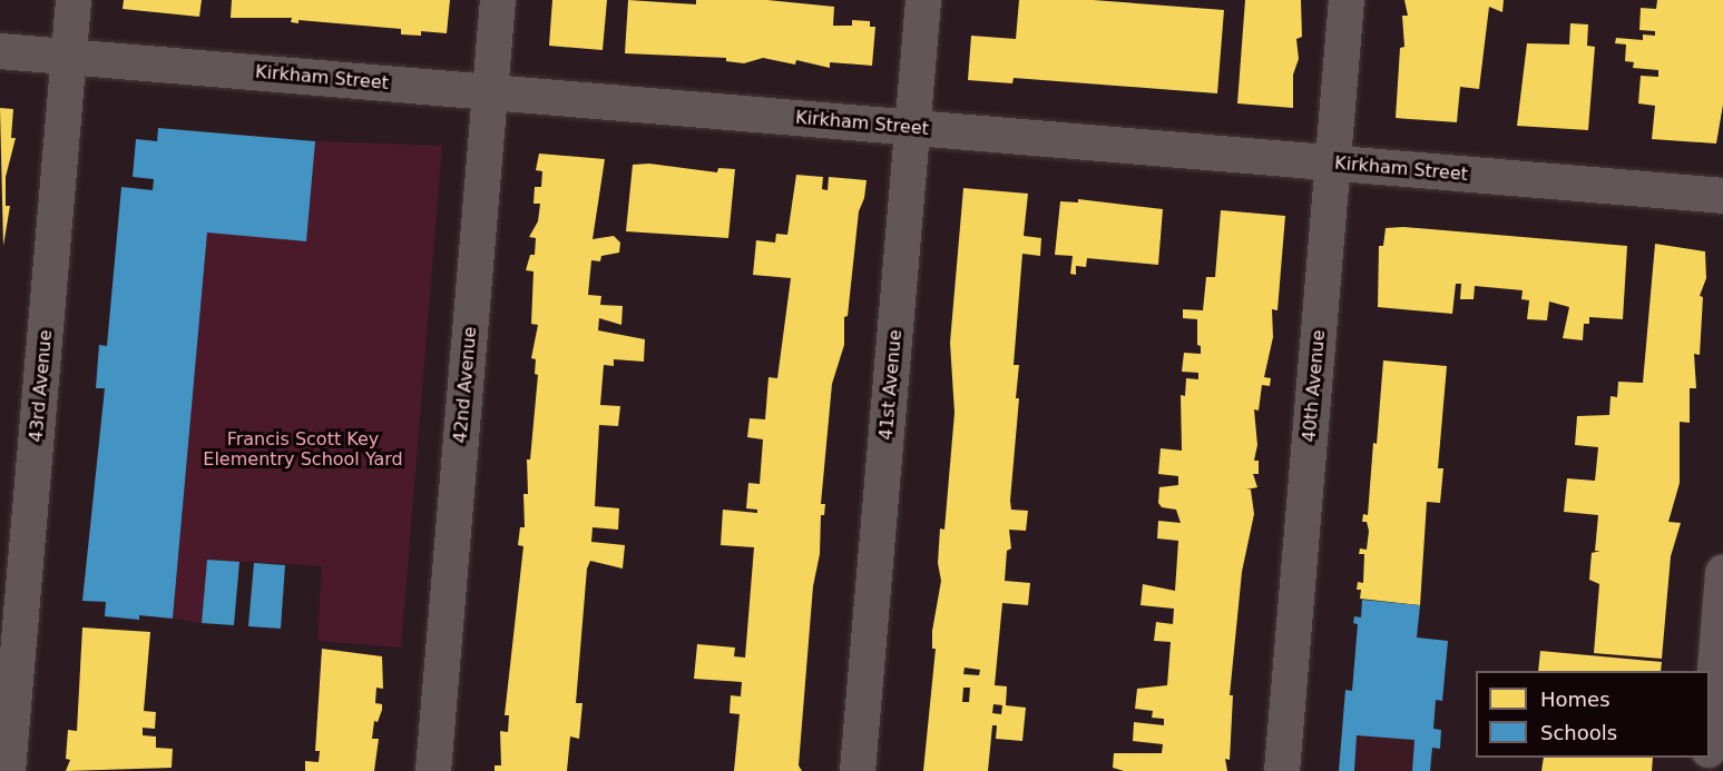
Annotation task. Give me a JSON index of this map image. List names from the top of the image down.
{
  "streets": {
    "street": [
      "Kirkham Street",
      "42nd Avenue",
      "41st Avenue",
      "43rd Avenue",
      "40th Avenue"
    ]
  },
  "crossings": [
    ["Kirkham Street", "42nd Avenue"],
    ["Kirkham Street", "41st Avenue"],
    ["Kirkham Street", "43rd Avenue"],
    ["Kirkham Street", "40th Avenue"]
  ],
  "parks": ["Francis Scott Key Elementry School Yard"],
  "legend": ["Homes", "Schools"]
}
